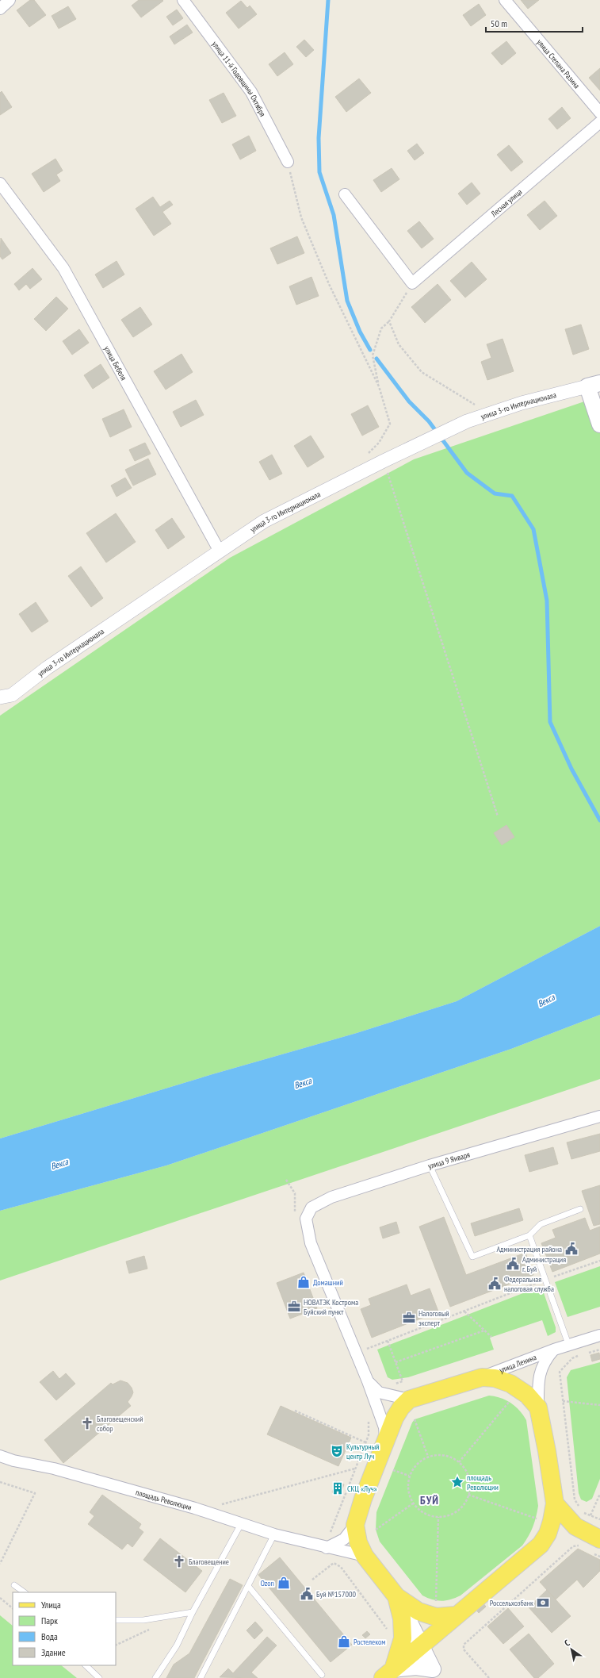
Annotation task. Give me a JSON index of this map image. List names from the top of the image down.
{
  "streets": {
    "street": [
      "улица Степана Разина",
      "улица 11-й Годовщины Октября",
      "Лесная улица",
      "улица Бебеля",
      "улица 3-го Интернационала",
      "улица 9 Января",
      "улица Ленина",
      "площадь Революции"
    ]
  },
  "crossings": [
    ["улица Бебеля", "улица 3-го Интернационала"]
  ],
  "districts": ["БУЙ"],
  "water": ["Векса"],
  "places": {
    "public building": [
      "Администрация района",
      "Администрация г. Буй",
      "Федеральная налоговая служба",
      "Буй №157000"
    ],
    "shop": ["Домашний", "Ozon", "Ростелеком"],
    "office": ["НОВАТЭК Кострома Буйский пункт", "Налоговый эксперт"],
    "church": ["Благовещенский собор", "Благовещение"],
    "theatre": ["Культурный центр Луч"],
    "place": ["площадь Революции"],
    "building": ["СКЦ «Луч»"],
    "bank": ["Россельхозбанк"]
  },
  "legend": [
    "Улица",
    "Парк",
    "Вода",
    "Здание"
  ],
  "scale_bar": "50 m",
  "north": "top left"
}
